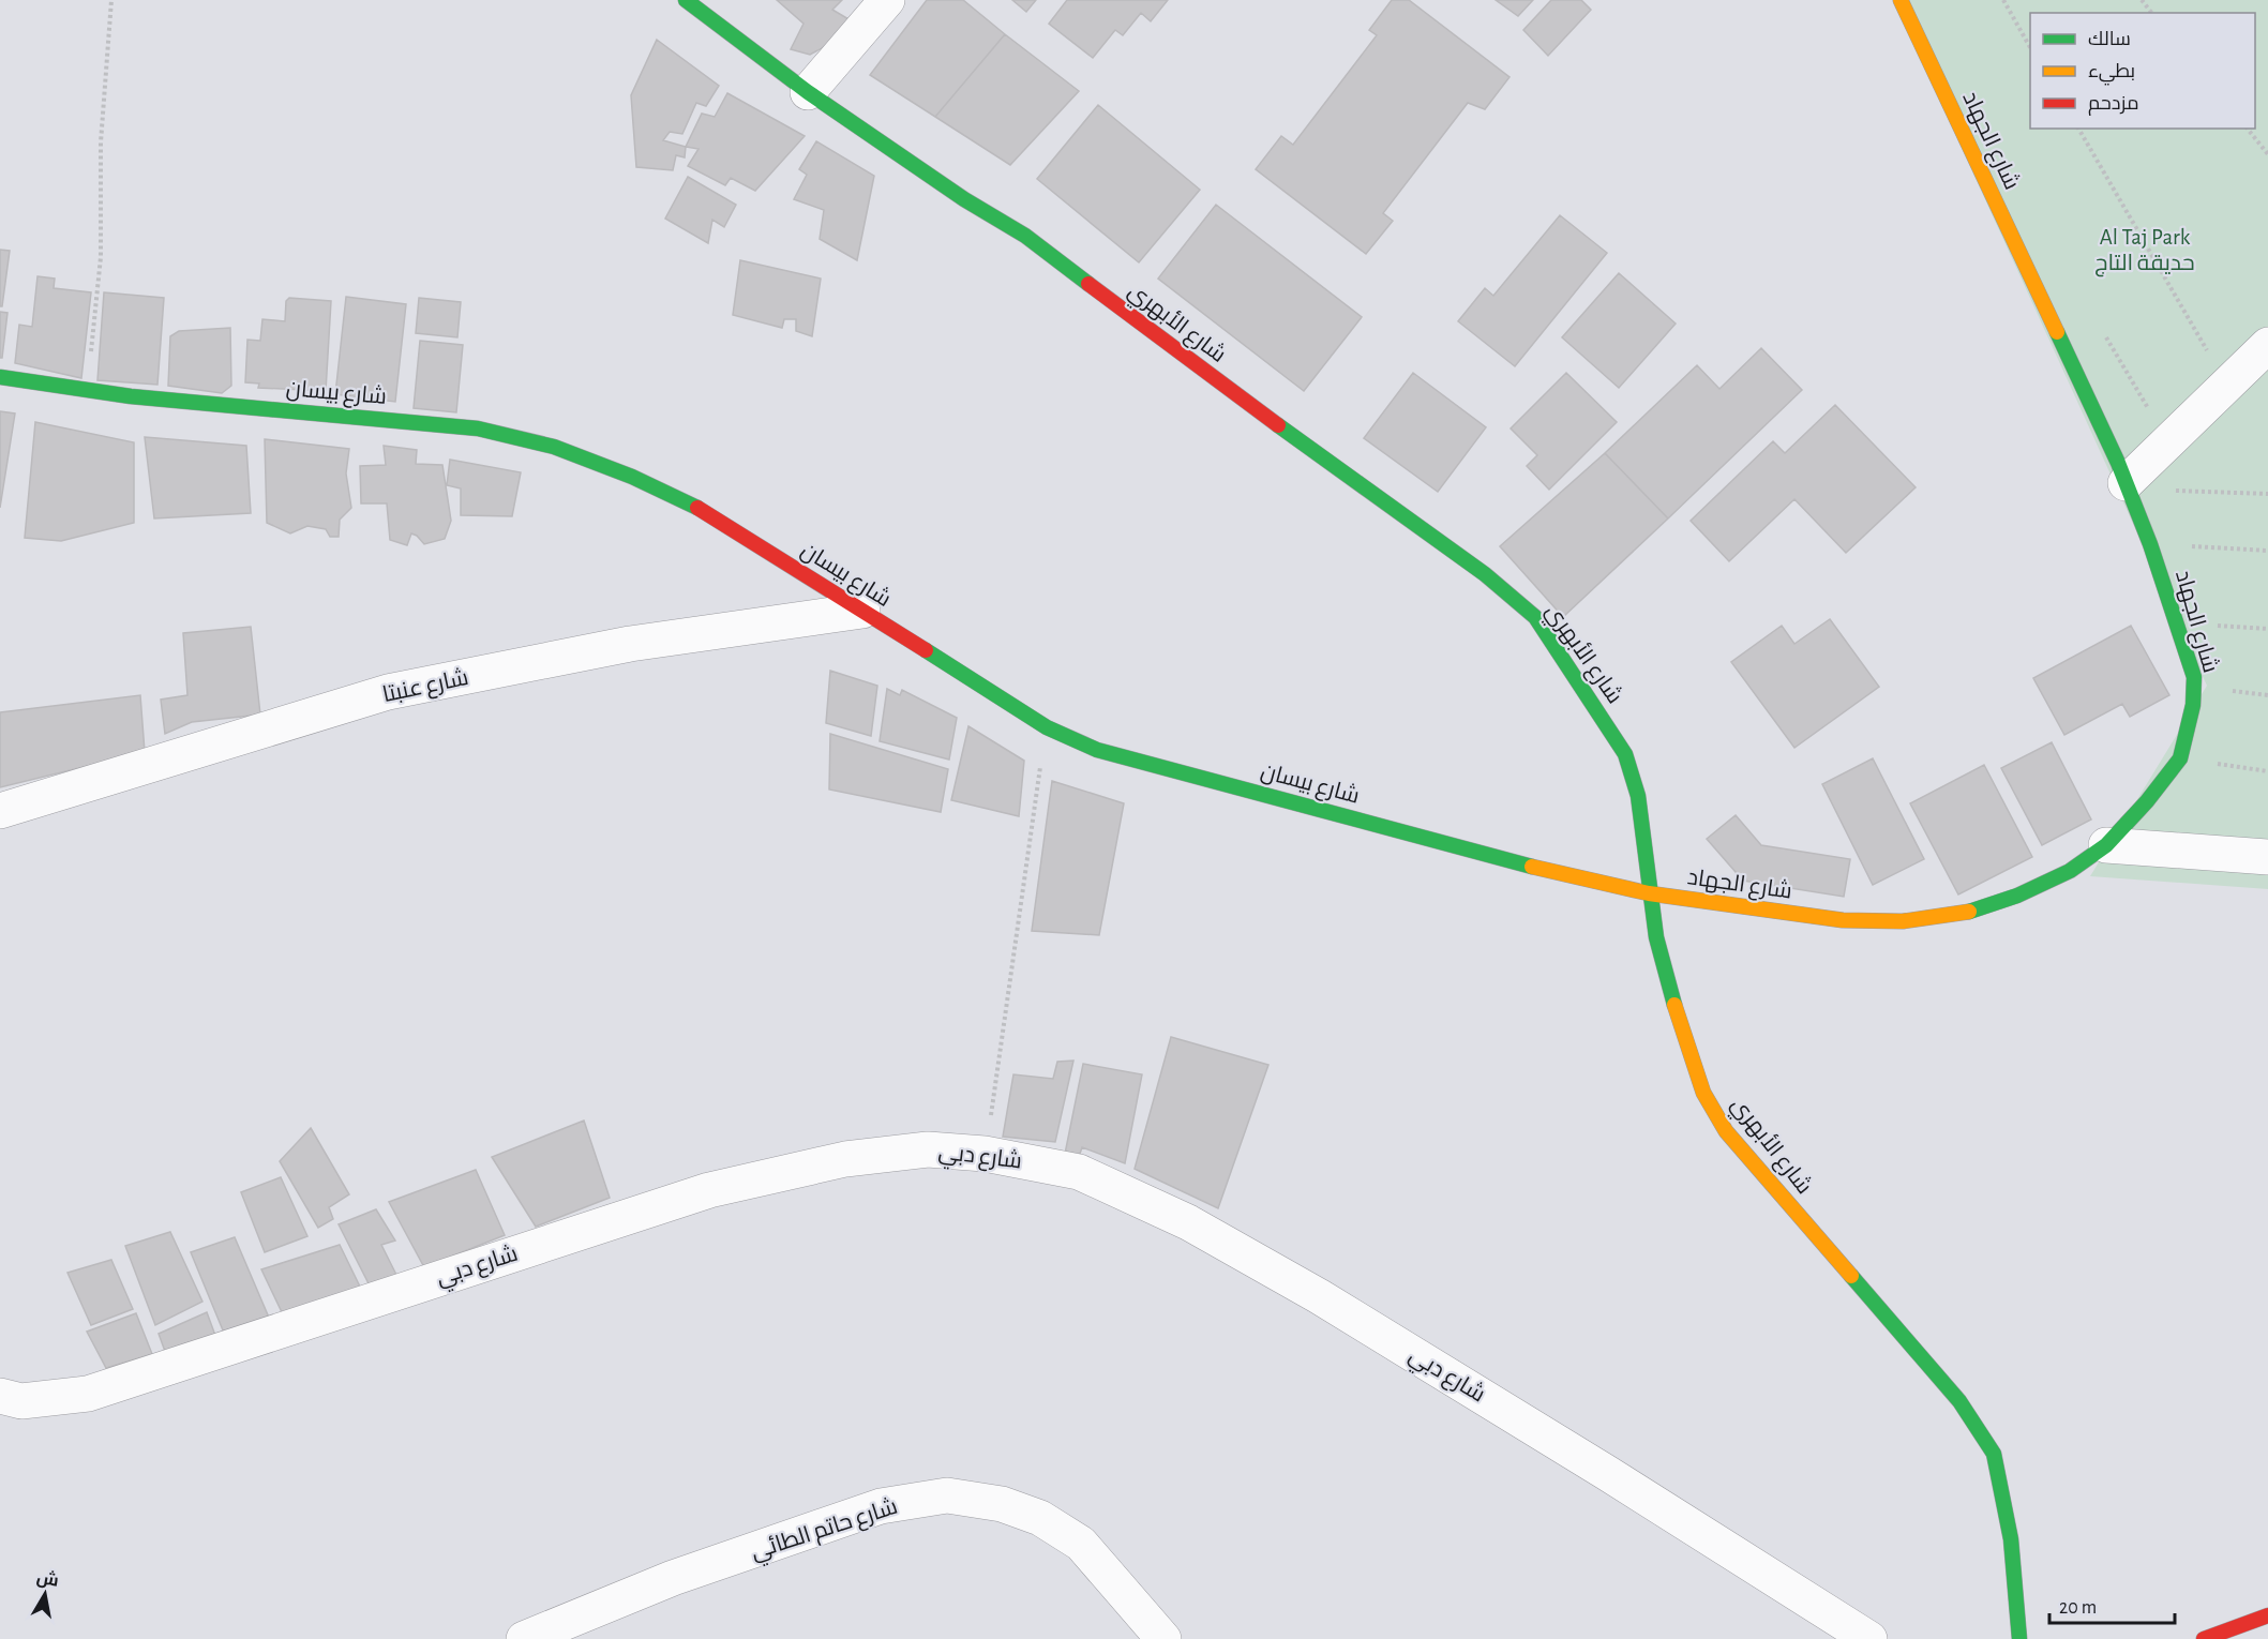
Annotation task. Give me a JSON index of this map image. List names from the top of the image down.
{
  "streets": {
    "street": [
      "شارع الجهاد",
      "شارع الأبهري",
      "شارع بيسان",
      "شارع عنبتا",
      "شارع دبي",
      "شارع حاتم الطائي"
    ]
  },
  "crossings": [
    ["شارع الجهاد", "شارع الأبهري"],
    ["شارع الجهاد", "شارع بيسان"],
    ["شارع الأبهري", "شارع بيسان"],
    ["شارع بيسان", "شارع عنبتا"]
  ],
  "parks": ["Al Taj Park حديقة التاج"],
  "legend": ["سالك", "بطيء", "مزدحم"],
  "scale_bar": "20 m",
  "north": "top"
}
